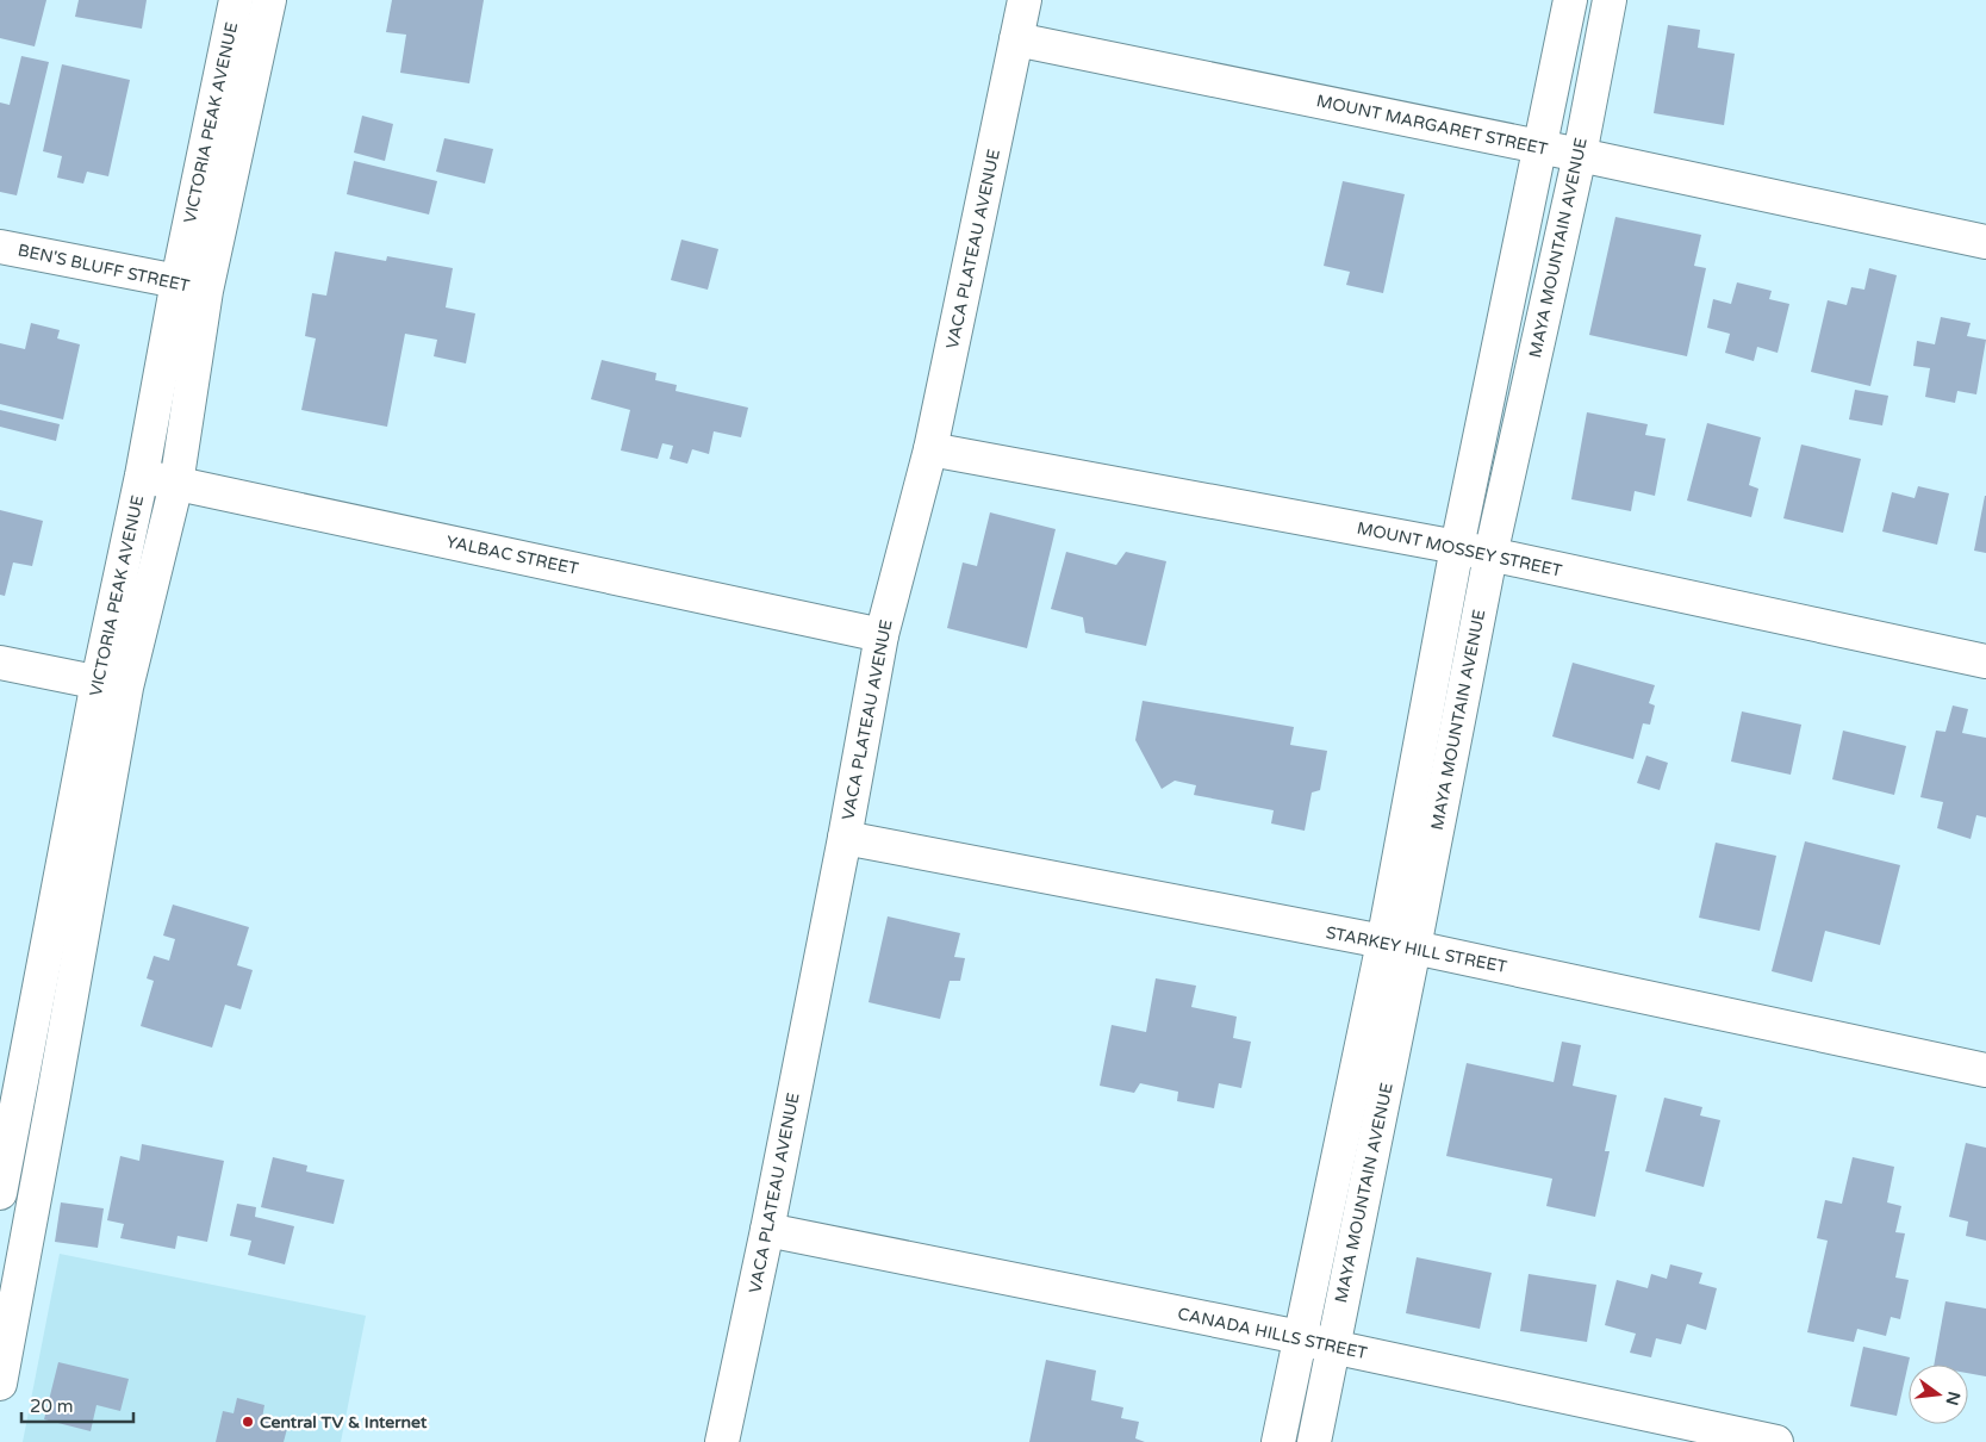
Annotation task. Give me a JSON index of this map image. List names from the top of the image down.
{
  "streets": {
    "street": [
      "VICTORIA PEAK AVENUE",
      "MOUNT MARGARET STREET",
      "MAYA MOUNTAIN AVENUE",
      "VACA PLATEAU AVENUE",
      "BEN'S BLUFF STREET",
      "MOUNT MOSSEY STREET",
      "YALBAC STREET",
      "STARKEY HILL STREET",
      "CANADA HILLS STREET"
    ]
  },
  "crossings": [
    ["VICTORIA PEAK AVENUE", "BEN'S BLUFF STREET"],
    ["VICTORIA PEAK AVENUE", "YALBAC STREET"],
    ["MOUNT MARGARET STREET", "MAYA MOUNTAIN AVENUE"],
    ["MOUNT MARGARET STREET", "VACA PLATEAU AVENUE"],
    ["MAYA MOUNTAIN AVENUE", "MOUNT MOSSEY STREET"],
    ["MAYA MOUNTAIN AVENUE", "STARKEY HILL STREET"],
    ["MAYA MOUNTAIN AVENUE", "CANADA HILLS STREET"],
    ["VACA PLATEAU AVENUE", "MOUNT MOSSEY STREET"],
    ["VACA PLATEAU AVENUE", "YALBAC STREET"],
    ["VACA PLATEAU AVENUE", "STARKEY HILL STREET"],
    ["VACA PLATEAU AVENUE", "CANADA HILLS STREET"]
  ],
  "places": ["Central TV & Internet"],
  "scale_bar": "20 m",
  "north": "right"
}
